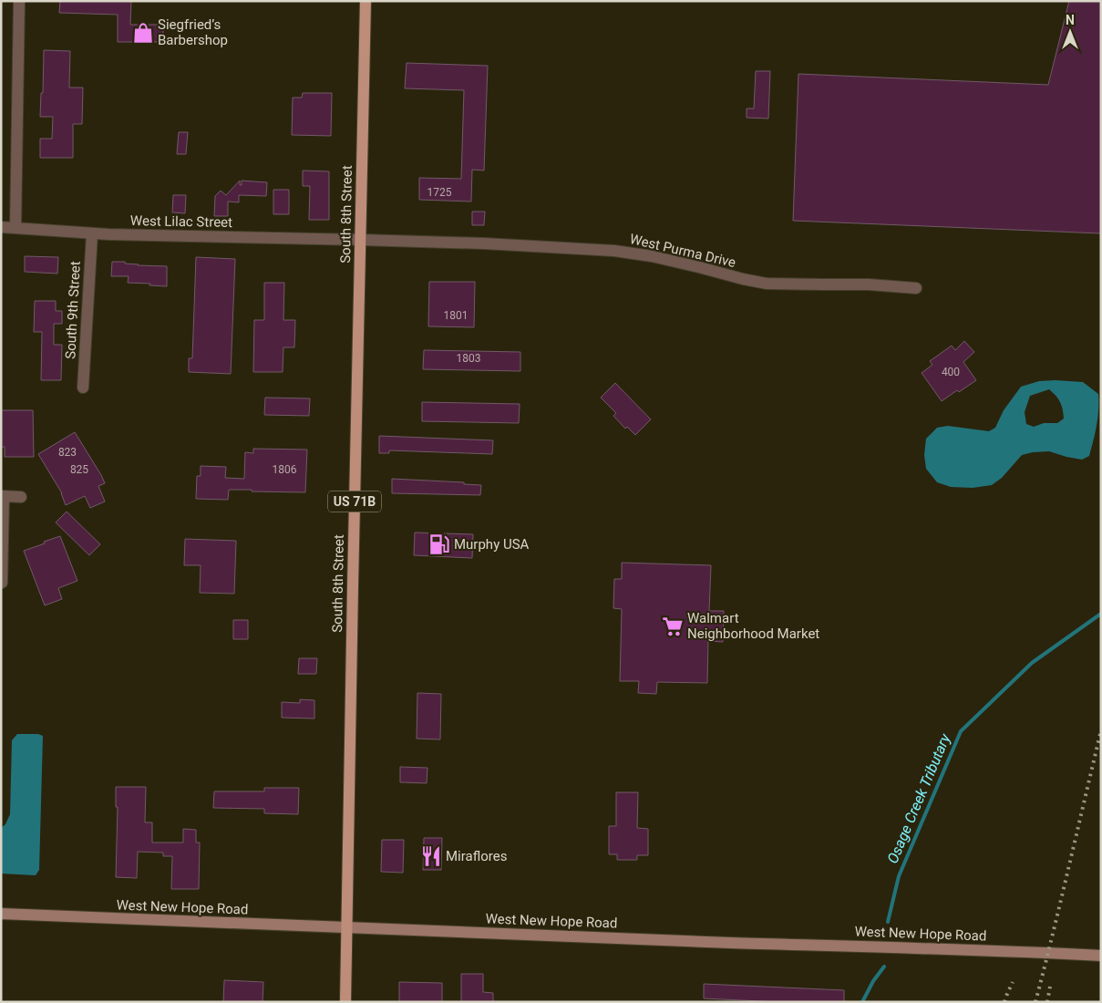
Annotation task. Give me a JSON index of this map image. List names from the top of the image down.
{
  "streets": {
    "main road": ["South 8th Street", "US 71B", "West New Hope Road"],
    "street": ["West Lilac Street", "West Purma Drive", "South 9th Street"]
  },
  "crossings": [
    ["South 8th Street", "West Lilac Street"],
    ["South 8th Street", "West Purma Drive"],
    ["South 8th Street", "West New Hope Road"],
    ["West Lilac Street", "West Purma Drive"],
    ["West Lilac Street", "South 9th Street"]
  ],
  "water": ["Osage Creek Tributary"],
  "places": {
    "shop": ["Siegfried’s Barbershop"],
    "fuel station": ["Murphy USA"],
    "supermarket": ["Walmart Neighborhood Market"],
    "restaurant": ["Miraflores"]
  },
  "house_numbers": [
    "1725",
    "1801",
    "1803",
    "400",
    "823",
    "825",
    "1806"
  ],
  "north": "top"
}
